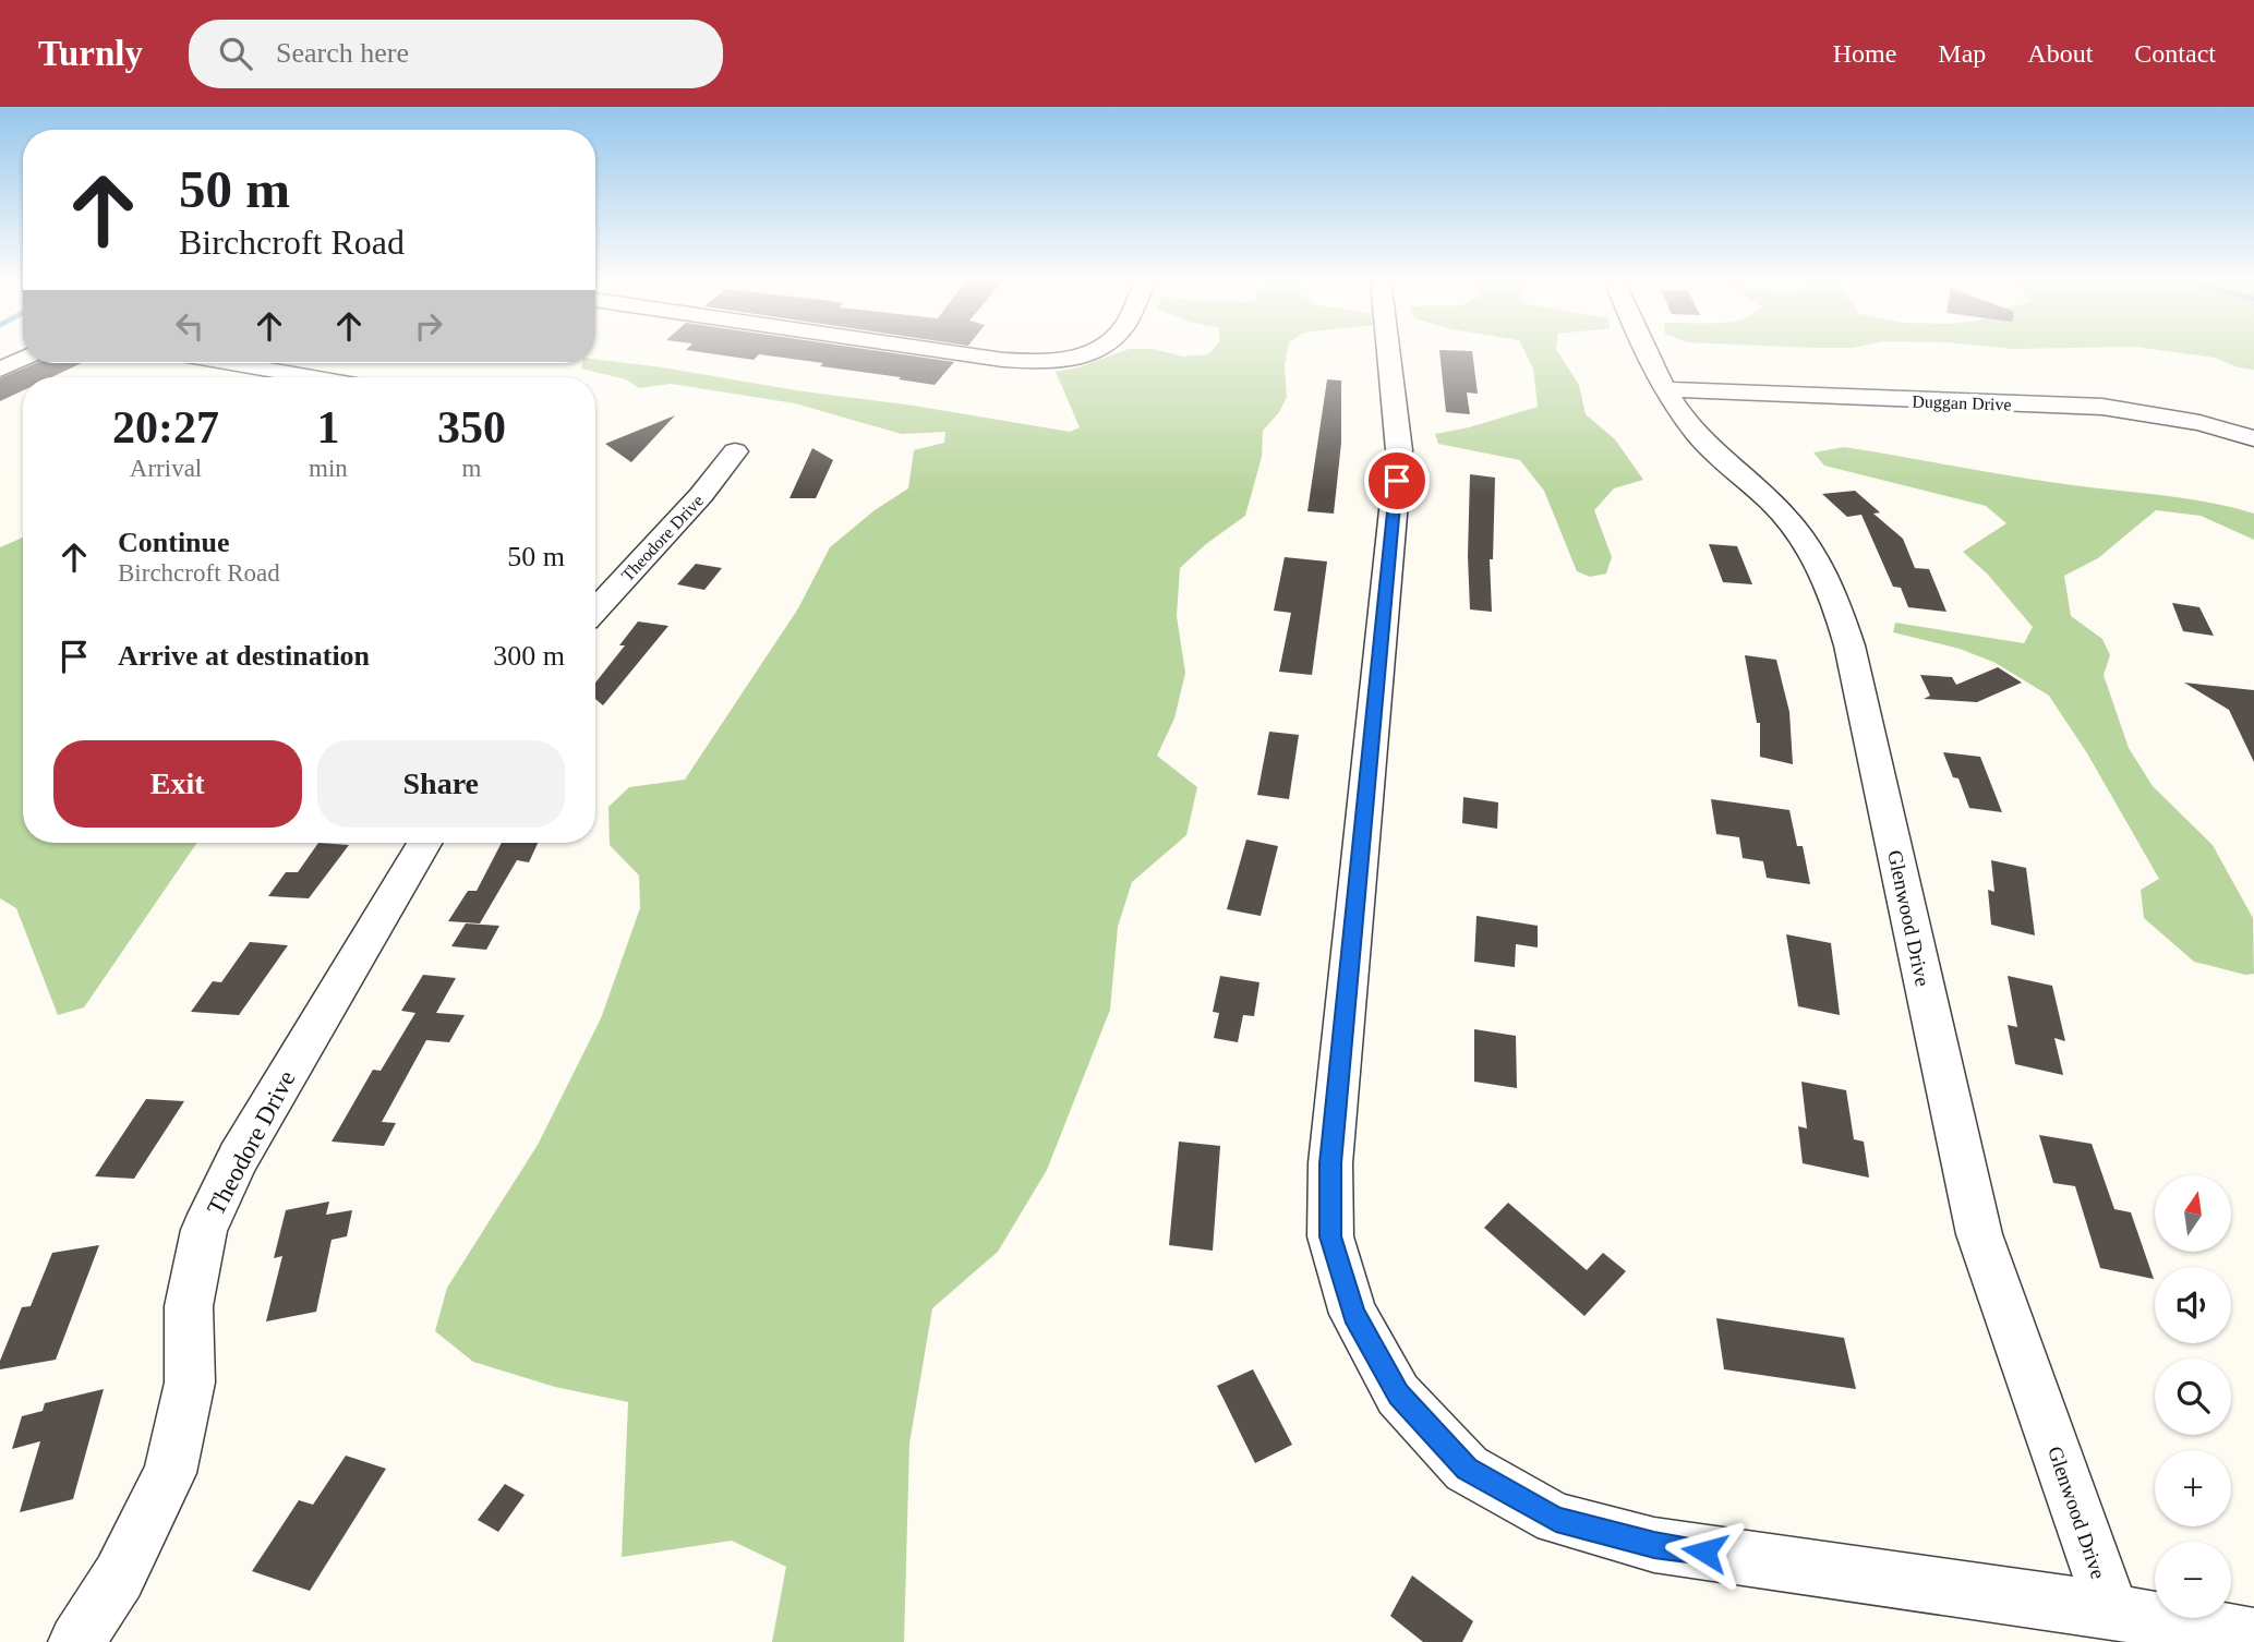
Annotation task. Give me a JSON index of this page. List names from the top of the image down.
{
  "streets": {
    "street": ["Duggan Drive", "Theodore Drive", "Glenwood Drive"]
  },
  "crossings": [
    ["Duggan Drive", "Glenwood Drive"]
  ],
  "north": "top",
  "page": {
    "header": "Turnly",
    "search": "Search here",
    "nav": [
      "Home",
      "Map",
      "About",
      "Contact"
    ],
    "turn": ["50 m", "Birchcroft Road"],
    "eta": [
      "20:27",
      "Arrival",
      "1",
      "min",
      "350",
      "m"
    ],
    "list": [
      {
        "name": "Continue",
        "note": "Birchcroft Road",
        "value": "50 m"
      },
      {
        "name": "Arrive at destination",
        "value": "300 m"
      }
    ],
    "buttons": ["Exit", "Share"],
    "map_buttons": ["+", "−"]
  }
}
